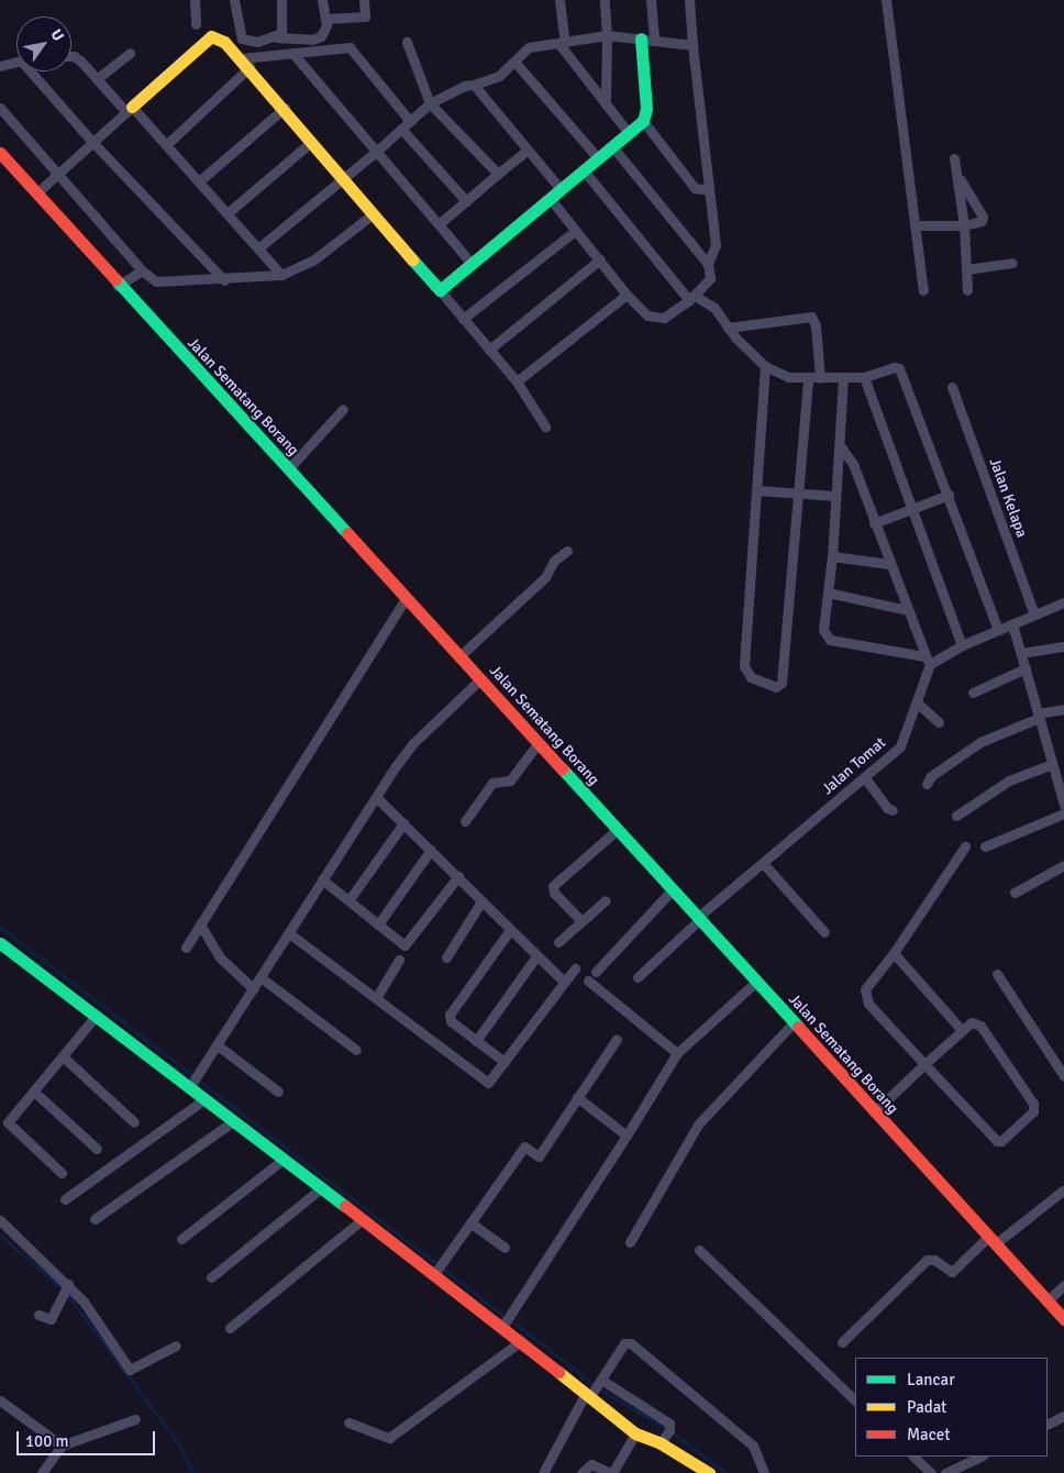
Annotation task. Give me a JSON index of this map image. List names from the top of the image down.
{
  "streets": {
    "street": ["Jalan Sematang Borang", "Jalan Kelapa", "Jalan Tomat"]
  },
  "crossings": [
    ["Jalan Sematang Borang", "Jalan Tomat"]
  ],
  "legend": ["Lancar", "Padat", "Macet"],
  "scale_bar": "100 m",
  "north": "top right"
}
